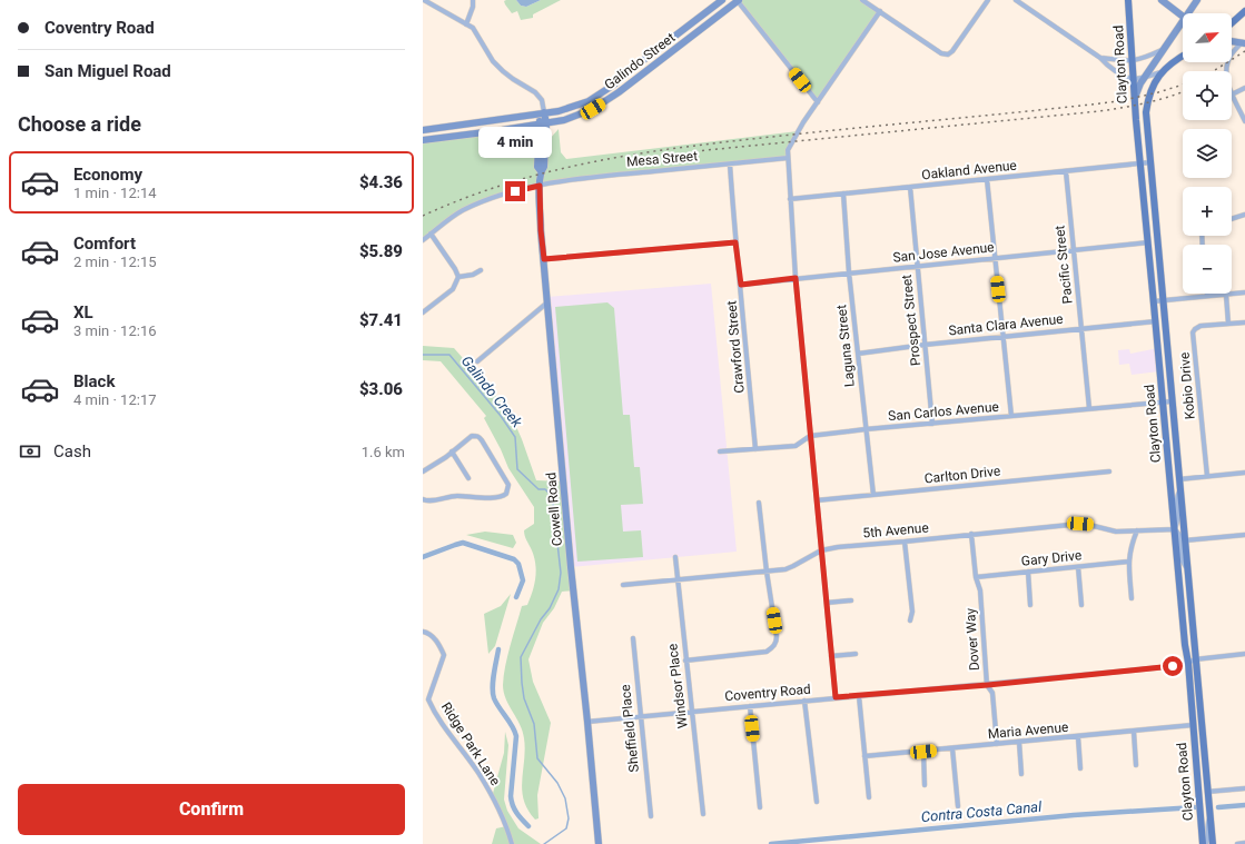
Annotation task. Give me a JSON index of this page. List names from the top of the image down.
{
  "streets": {
    "main road": ["Galindo Street", "Clayton Road", "Cowell Road"],
    "street": [
      "Mesa Street",
      "Oakland Avenue",
      "San Jose Avenue",
      "Pacific Street",
      "Prospect Street",
      "Santa Clara Avenue",
      "Laguna Street",
      "Crawford Street",
      "Kobio Drive",
      "San Carlos Avenue",
      "Carlton Drive",
      "5th Avenue",
      "Gary Drive",
      "Dover Way",
      "Windsor Place",
      "Coventry Road",
      "Sheffield Place",
      "Maria Avenue",
      "Ridge Park Lane"
    ]
  },
  "crossings": [
    ["Galindo Street", "Cowell Road"],
    ["Clayton Road", "Oakland Avenue"],
    ["Clayton Road", "San Jose Avenue"],
    ["Clayton Road", "Santa Clara Avenue"],
    ["Clayton Road", "San Carlos Avenue"],
    ["Clayton Road", "5th Avenue"],
    ["Clayton Road", "Coventry Road"],
    ["Clayton Road", "Maria Avenue"],
    ["Mesa Street", "Crawford Street"],
    ["Mesa Street", "Cowell Road"],
    ["Oakland Avenue", "Pacific Street"],
    ["Oakland Avenue", "Prospect Street"],
    ["Oakland Avenue", "Laguna Street"],
    ["San Jose Avenue", "Pacific Street"],
    ["San Jose Avenue", "Prospect Street"],
    ["San Jose Avenue", "Laguna Street"],
    ["San Jose Avenue", "Crawford Street"],
    ["Pacific Street", "Santa Clara Avenue"],
    ["Pacific Street", "San Carlos Avenue"],
    ["Prospect Street", "Santa Clara Avenue"],
    ["Prospect Street", "San Carlos Avenue"],
    ["Santa Clara Avenue", "Laguna Street"],
    ["Laguna Street", "San Carlos Avenue"],
    ["Laguna Street", "Carlton Drive"],
    ["Crawford Street", "San Carlos Avenue"],
    ["Cowell Road", "Coventry Road"],
    ["5th Avenue", "Dover Way"],
    ["5th Avenue", "Windsor Place"],
    ["Gary Drive", "Dover Way"],
    ["Dover Way", "Coventry Road"],
    ["Dover Way", "Maria Avenue"],
    ["Windsor Place", "Coventry Road"],
    ["Coventry Road", "Sheffield Place"]
  ],
  "water": ["Galindo Creek", "Contra Costa Canal"],
  "north": "top right",
  "page": {
    "banner": ["Coventry Road", "San Miguel Road"],
    "map_buttons": ["+", "−"],
    "heading": "Choose a ride",
    "bubble": "4 min",
    "list": [
      {
        "name": "Economy",
        "note": "1 min · 12:14",
        "value": "$4.36"
      },
      {
        "name": "Comfort",
        "note": "2 min · 12:15",
        "value": "$5.89"
      },
      {
        "name": "XL",
        "note": "3 min · 12:16",
        "value": "$7.41"
      },
      {
        "name": "Black",
        "note": "4 min · 12:17",
        "value": "$3.06"
      }
    ],
    "pay": ["Cash", "1.6 km"],
    "buttons": "Confirm"
  }
}
